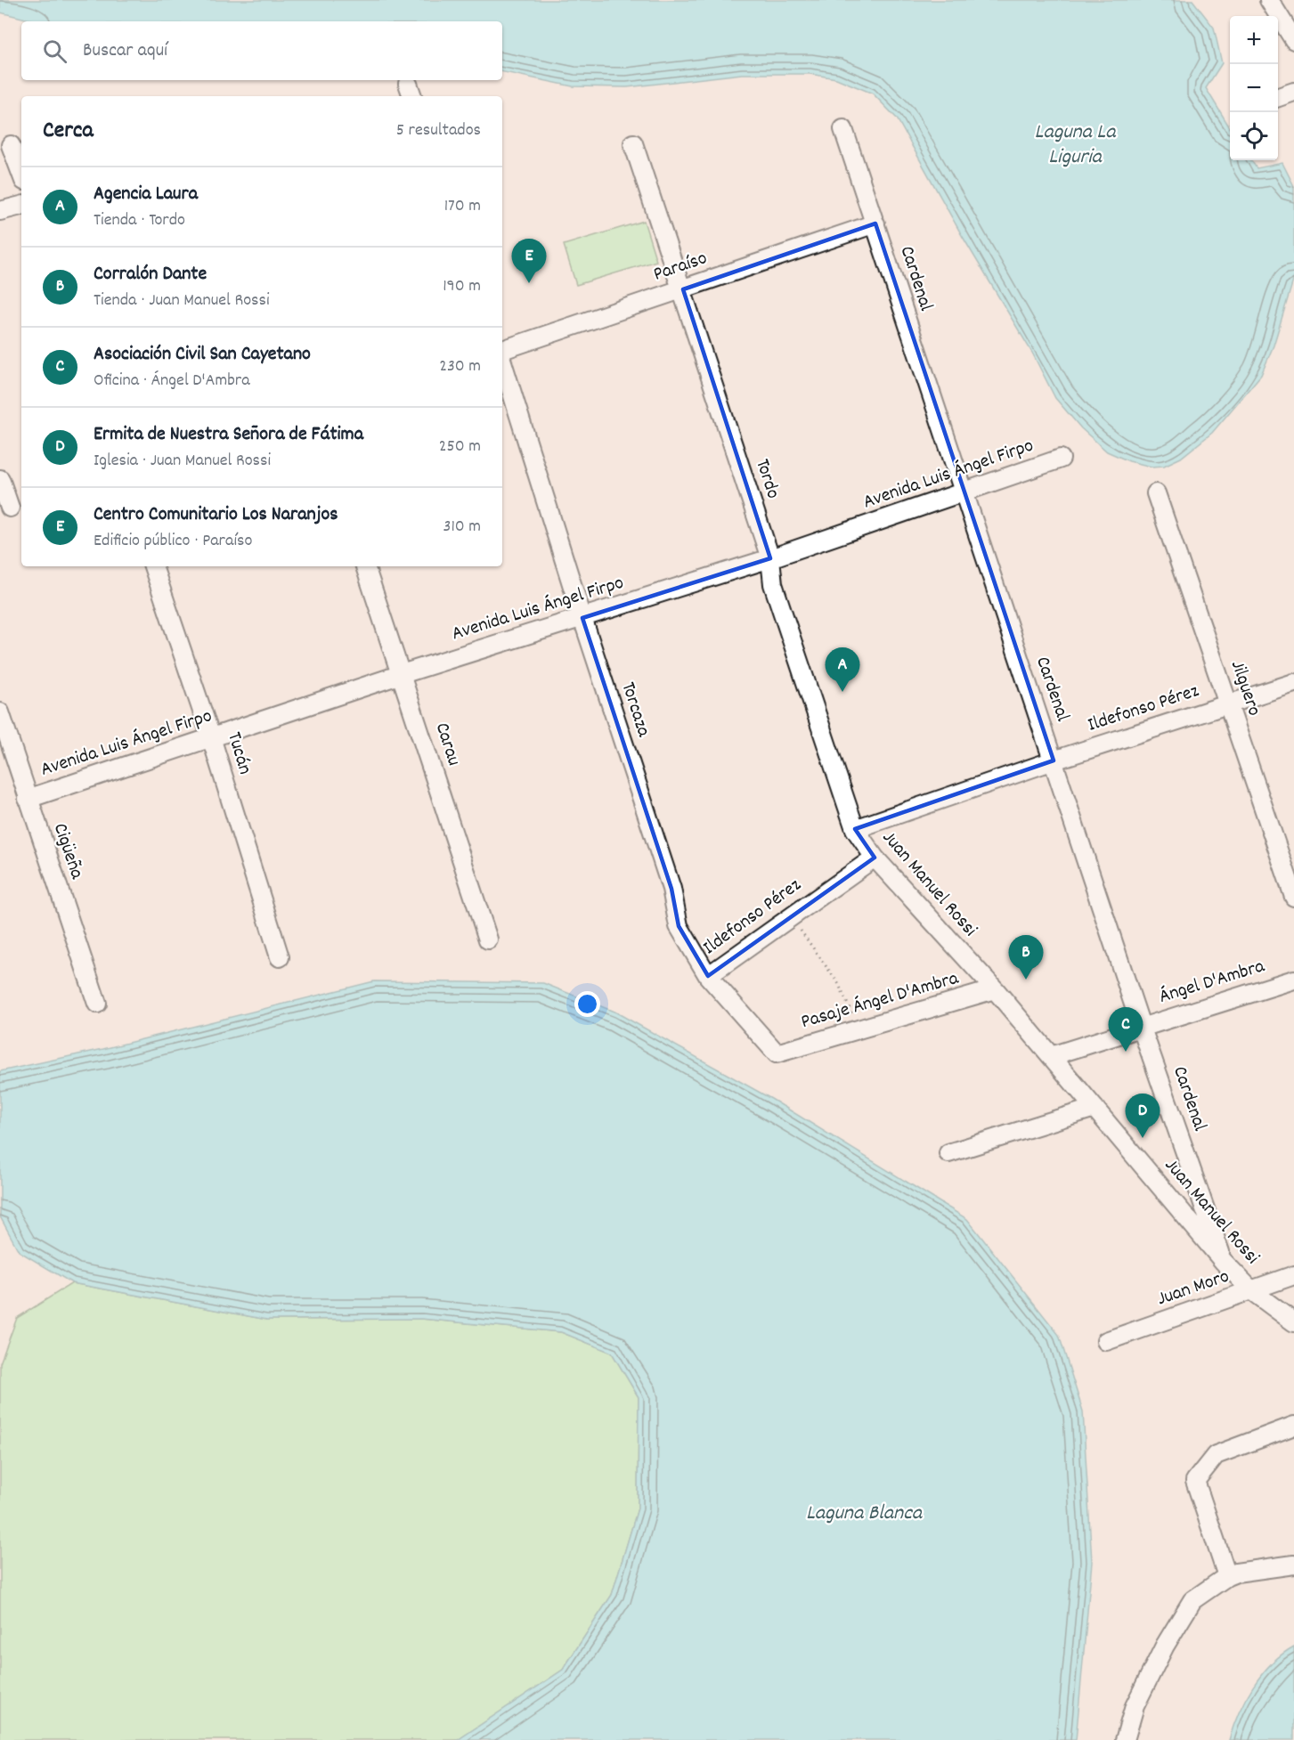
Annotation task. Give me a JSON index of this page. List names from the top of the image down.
{
  "streets": {
    "street": [
      "Paraíso",
      "Cardenal",
      "Avenida Luis Ángel Firpo",
      "Tordo",
      "Jilguero",
      "Ildefonso Pérez",
      "Torcaza",
      "Carau",
      "Tucán",
      "Cigüeña",
      "Juan Manuel Rossi",
      "Ángel D'Ambra",
      "Pasaje Ángel D'Ambra",
      "Juan Moro"
    ]
  },
  "crossings": [
    ["Paraíso", "Cardenal"],
    ["Paraíso", "Tordo"],
    ["Cardenal", "Avenida Luis Ángel Firpo"],
    ["Cardenal", "Ildefonso Pérez"],
    ["Cardenal", "Juan Manuel Rossi"],
    ["Cardenal", "Ángel D'Ambra"],
    ["Avenida Luis Ángel Firpo", "Tordo"],
    ["Avenida Luis Ángel Firpo", "Torcaza"],
    ["Avenida Luis Ángel Firpo", "Carau"],
    ["Avenida Luis Ángel Firpo", "Tucán"],
    ["Avenida Luis Ángel Firpo", "Cigüeña"],
    ["Tordo", "Ildefonso Pérez"],
    ["Tordo", "Juan Manuel Rossi"],
    ["Jilguero", "Ildefonso Pérez"],
    ["Ildefonso Pérez", "Torcaza"],
    ["Ildefonso Pérez", "Juan Manuel Rossi"],
    ["Torcaza", "Pasaje Ángel D'Ambra"],
    ["Juan Manuel Rossi", "Ángel D'Ambra"],
    ["Juan Manuel Rossi", "Pasaje Ángel D'Ambra"],
    ["Juan Manuel Rossi", "Juan Moro"]
  ],
  "water": ["Laguna La Liguria", "Laguna Blanca"],
  "page": {
    "map_buttons": ["+", "−"],
    "search": "Buscar aquí",
    "heading": ["Cerca", "5 resultados"],
    "list": [
      {
        "mark": "A",
        "name": "Agencia Laura",
        "note": "Tienda · Tordo",
        "value": "170 m"
      },
      {
        "mark": "B",
        "name": "Corralón Dante",
        "note": "Tienda · Juan Manuel Rossi",
        "value": "190 m"
      },
      {
        "mark": "C",
        "name": "Asociación Civil San Cayetano",
        "note": "Oficina · Ángel D'Ambra",
        "value": "230 m"
      },
      {
        "mark": "D",
        "name": "Ermita de Nuestra Señora de Fátima",
        "note": "Iglesia · Juan Manuel Rossi",
        "value": "250 m"
      },
      {
        "mark": "E",
        "name": "Centro Comunitario Los Naranjos",
        "note": "Edificio público · Paraíso",
        "value": "310 m"
      }
    ],
    "pins": [
      "E",
      "A",
      "B",
      "C",
      "D"
    ]
  }
}
